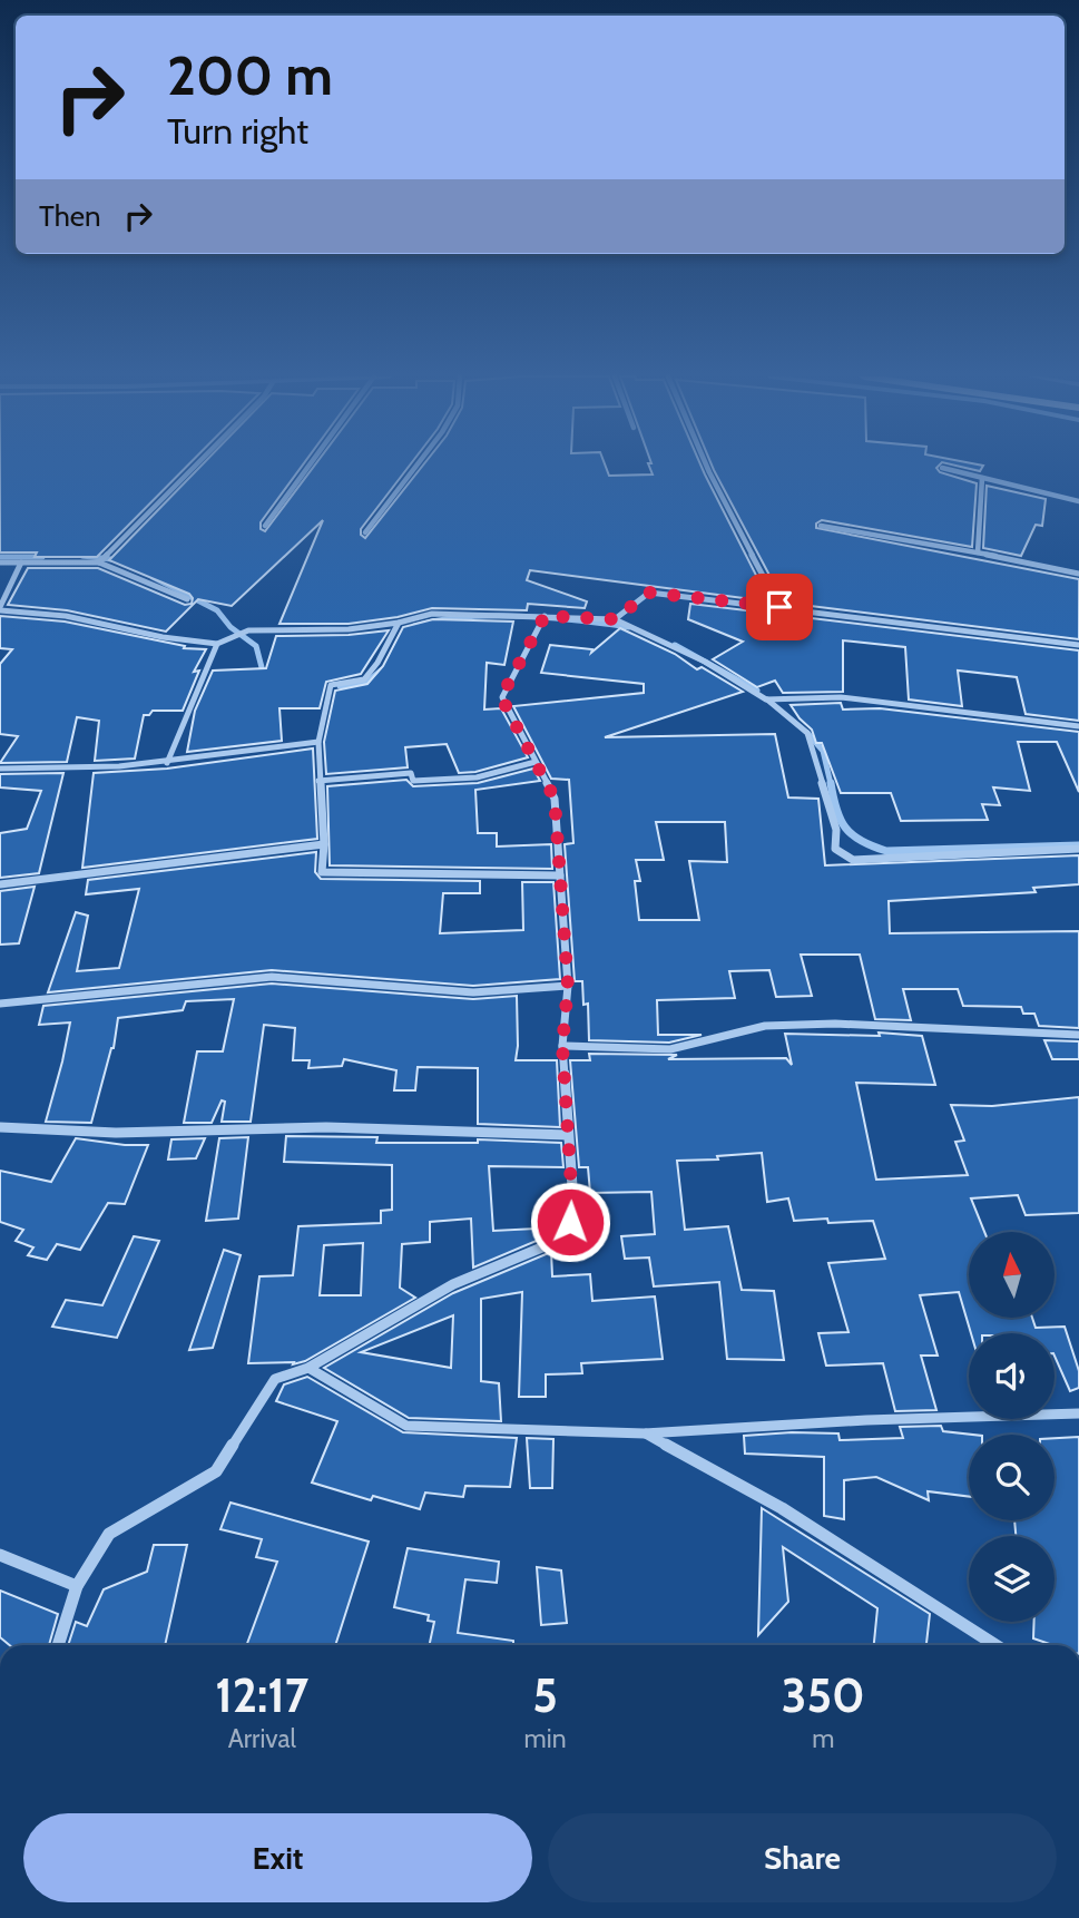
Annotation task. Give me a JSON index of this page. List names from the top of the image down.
{
  "north": "top",
  "page": {
    "turn": ["200 m", "Turn right"],
    "then": "Then",
    "eta": [
      "12:17",
      "Arrival",
      "5",
      "min",
      "350",
      "m"
    ],
    "buttons": ["Exit", "Share"]
  }
}
